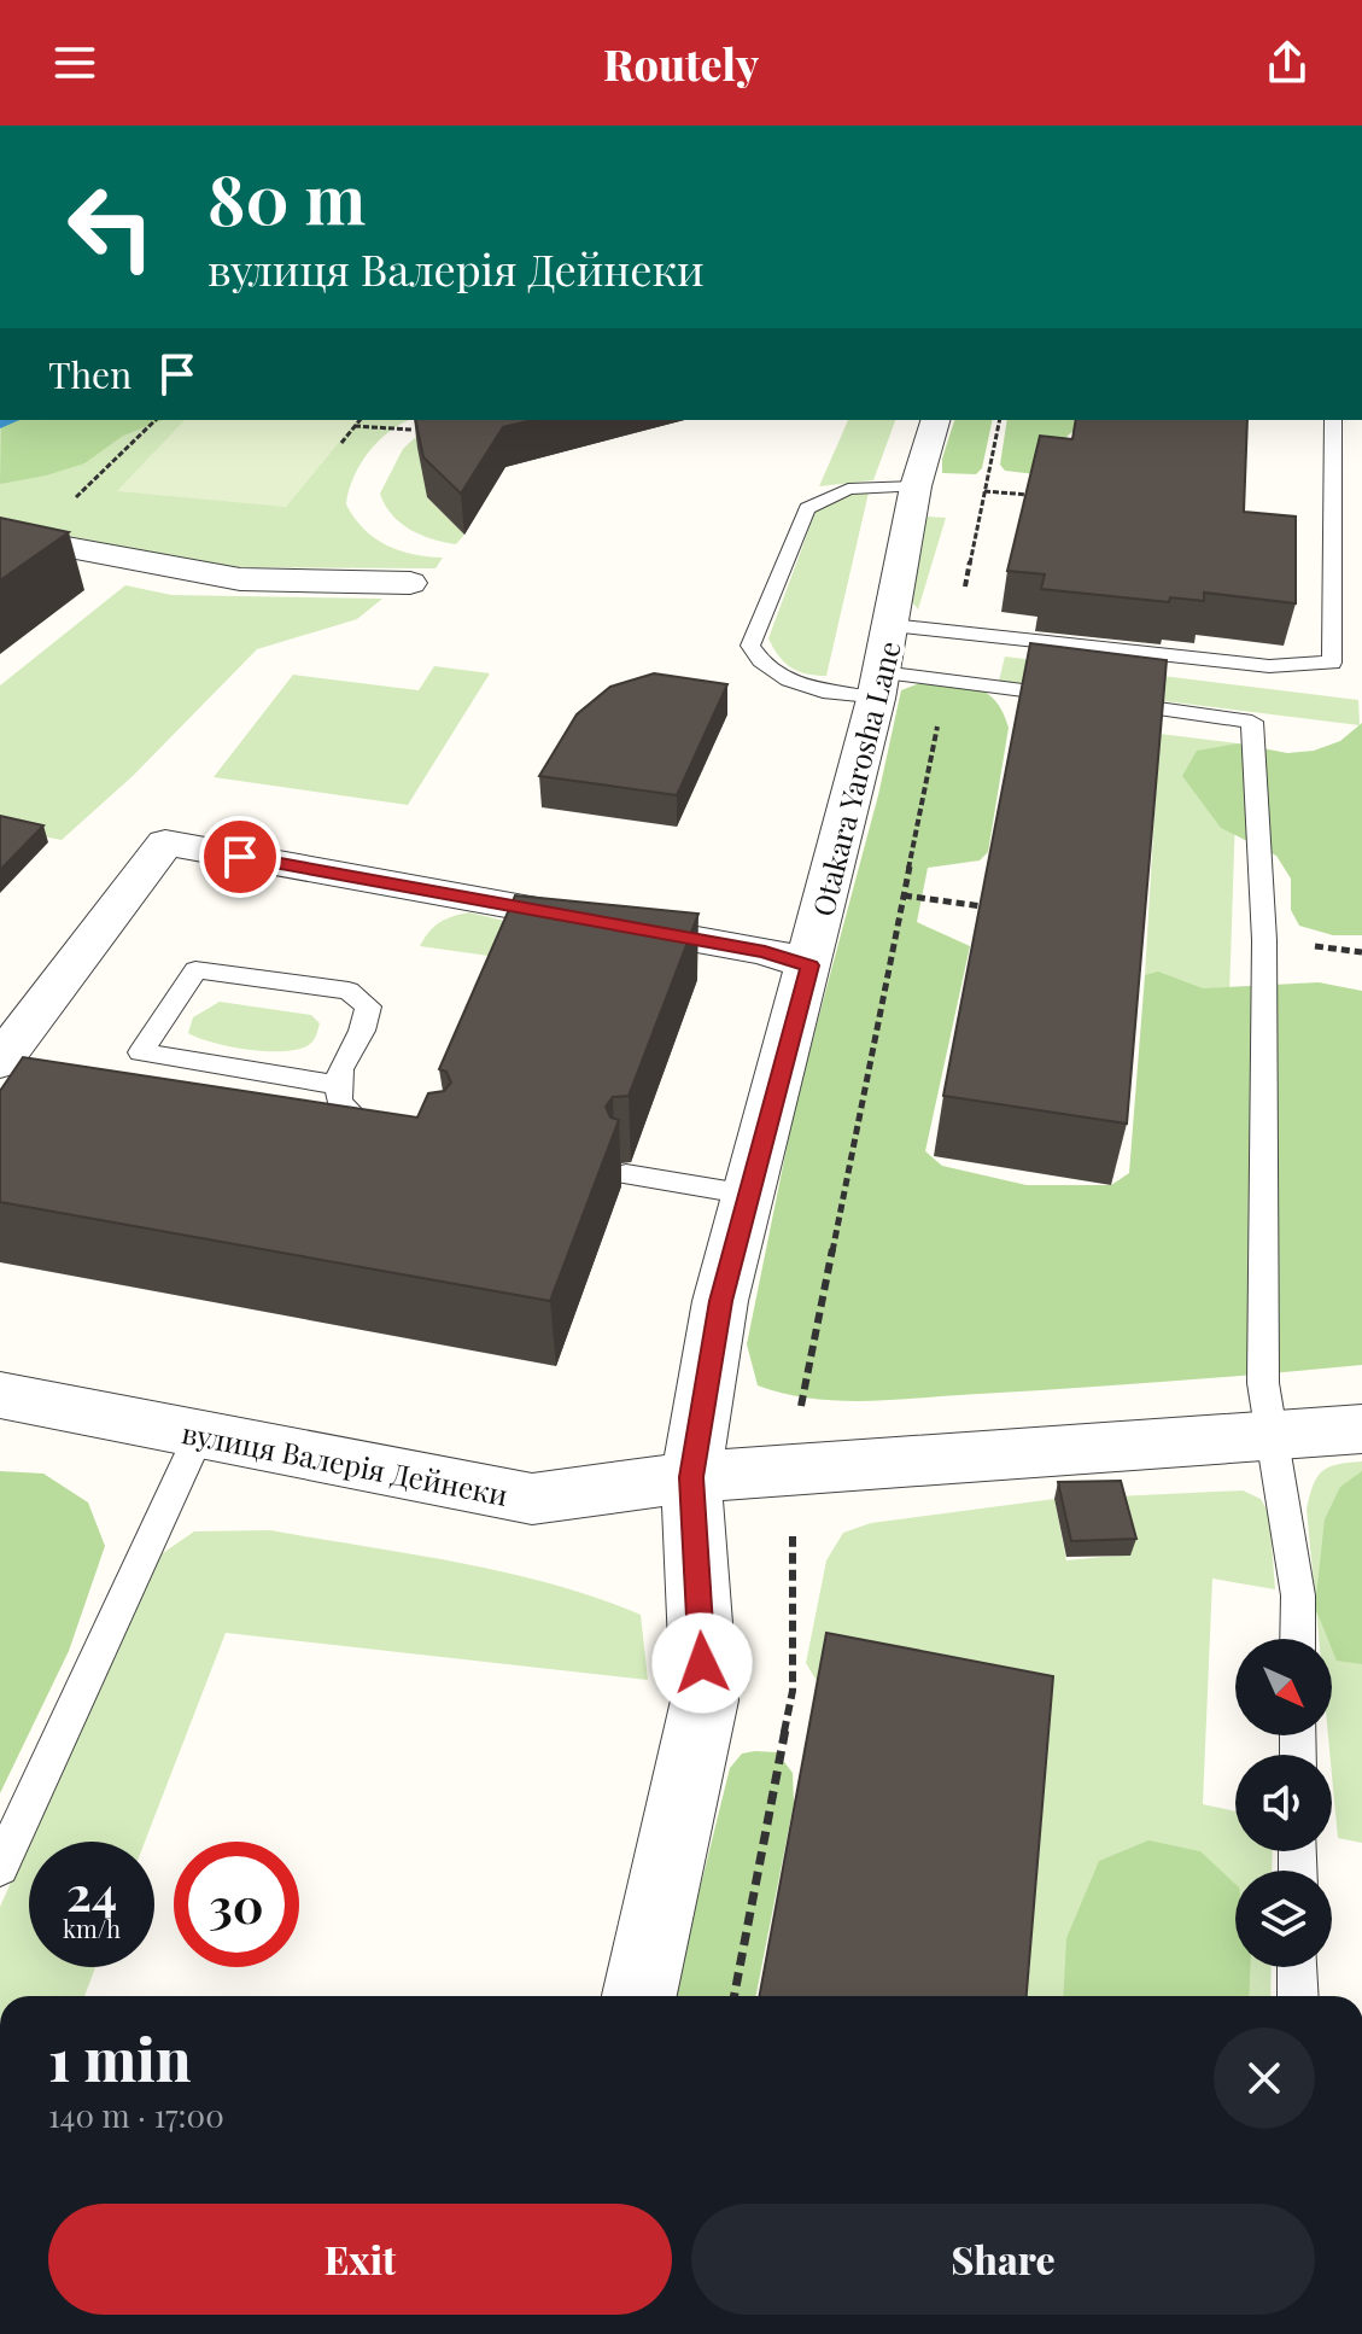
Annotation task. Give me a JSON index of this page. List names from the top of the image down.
{
  "streets": {
    "street": ["Otakara Yarosha Lane", "вулиця Валерія Дейнеки"]
  },
  "crossings": [
    ["Otakara Yarosha Lane", "вулиця Валерія Дейнеки"]
  ],
  "north": "bottom right",
  "page": {
    "header": "Routely",
    "turn": ["80 m", "вулиця Валерія Дейнеки"],
    "then": "Then",
    "speed": "24 km/h",
    "limit": "30",
    "heading": ["1 min", "140 m · 17:00"],
    "buttons": ["Exit", "Share"]
  }
}
